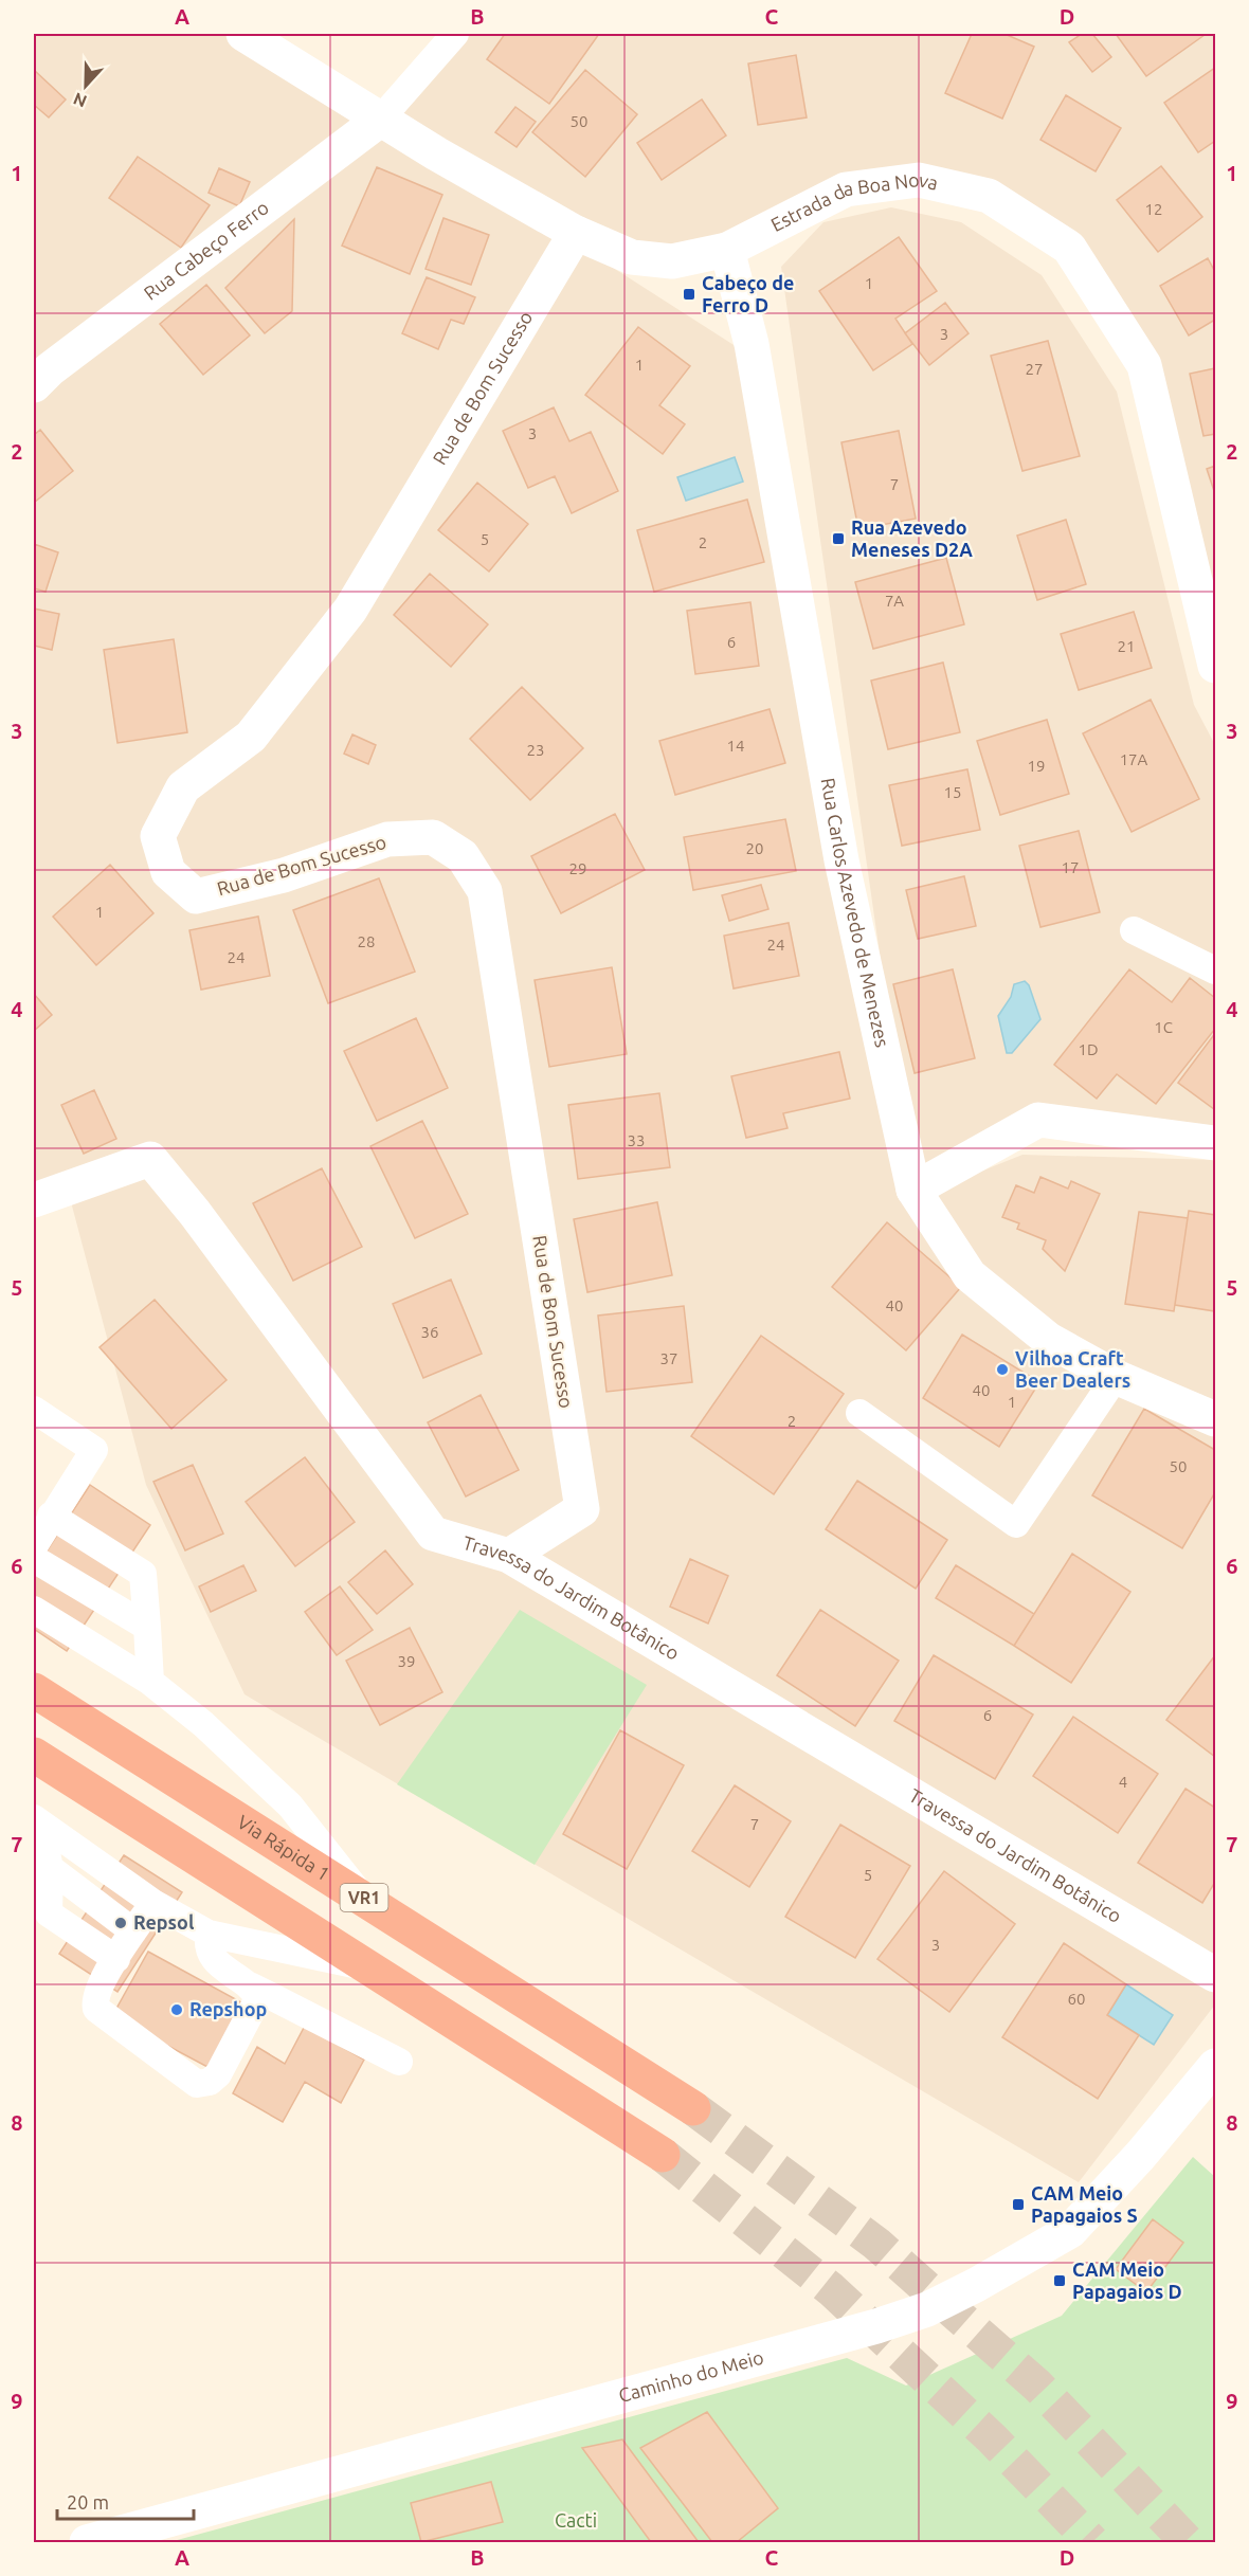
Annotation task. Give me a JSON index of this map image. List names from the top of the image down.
{
  "streets": {
    "highway": ["Via Rápida 1", "VR1"],
    "street": [
      "Estrada da Boa Nova",
      "Rua Cabeço Ferro",
      "Rua de Bom Sucesso",
      "Rua Carlos Azevedo de Menezes",
      "Travessa do Jardim Botânico",
      "Caminho do Meio"
    ]
  },
  "crossings": [
    ["Estrada da Boa Nova", "Rua Cabeço Ferro"],
    ["Estrada da Boa Nova", "Rua de Bom Sucesso"],
    ["Estrada da Boa Nova", "Rua Carlos Azevedo de Menezes"],
    ["Rua de Bom Sucesso", "Travessa do Jardim Botânico"]
  ],
  "parks": ["Cacti"],
  "places": {
    "transit": [
      "Cabeço de Ferro D",
      "Rua Azevedo Meneses D2A",
      "CAM Meio Papagaios S",
      "CAM Meio Papagaios D"
    ],
    "other": ["Vilhoa Craft Beer Dealers", "Repsol", "Repshop"]
  },
  "house_numbers": [
    "50",
    "12",
    "1",
    "3",
    "1",
    "27",
    "3",
    "7",
    "5",
    "2",
    "7A",
    "6",
    "21",
    "14",
    "23",
    "17A",
    "19",
    "15",
    "20",
    "17",
    "29",
    "1",
    "28",
    "24",
    "24",
    "1C",
    "1D",
    "33",
    "40",
    "36",
    "37",
    "40",
    "1",
    "2",
    "50",
    "39",
    "6",
    "4",
    "7",
    "5",
    "3",
    "60"
  ],
  "scale_bar": "20 m",
  "north": "bottom",
  "grid": {
    "columns": [
      "A",
      "B",
      "C",
      "D"
    ],
    "rows": [
      "1",
      "2",
      "3",
      "4",
      "5",
      "6",
      "7",
      "8",
      "9"
    ]
  }
}
